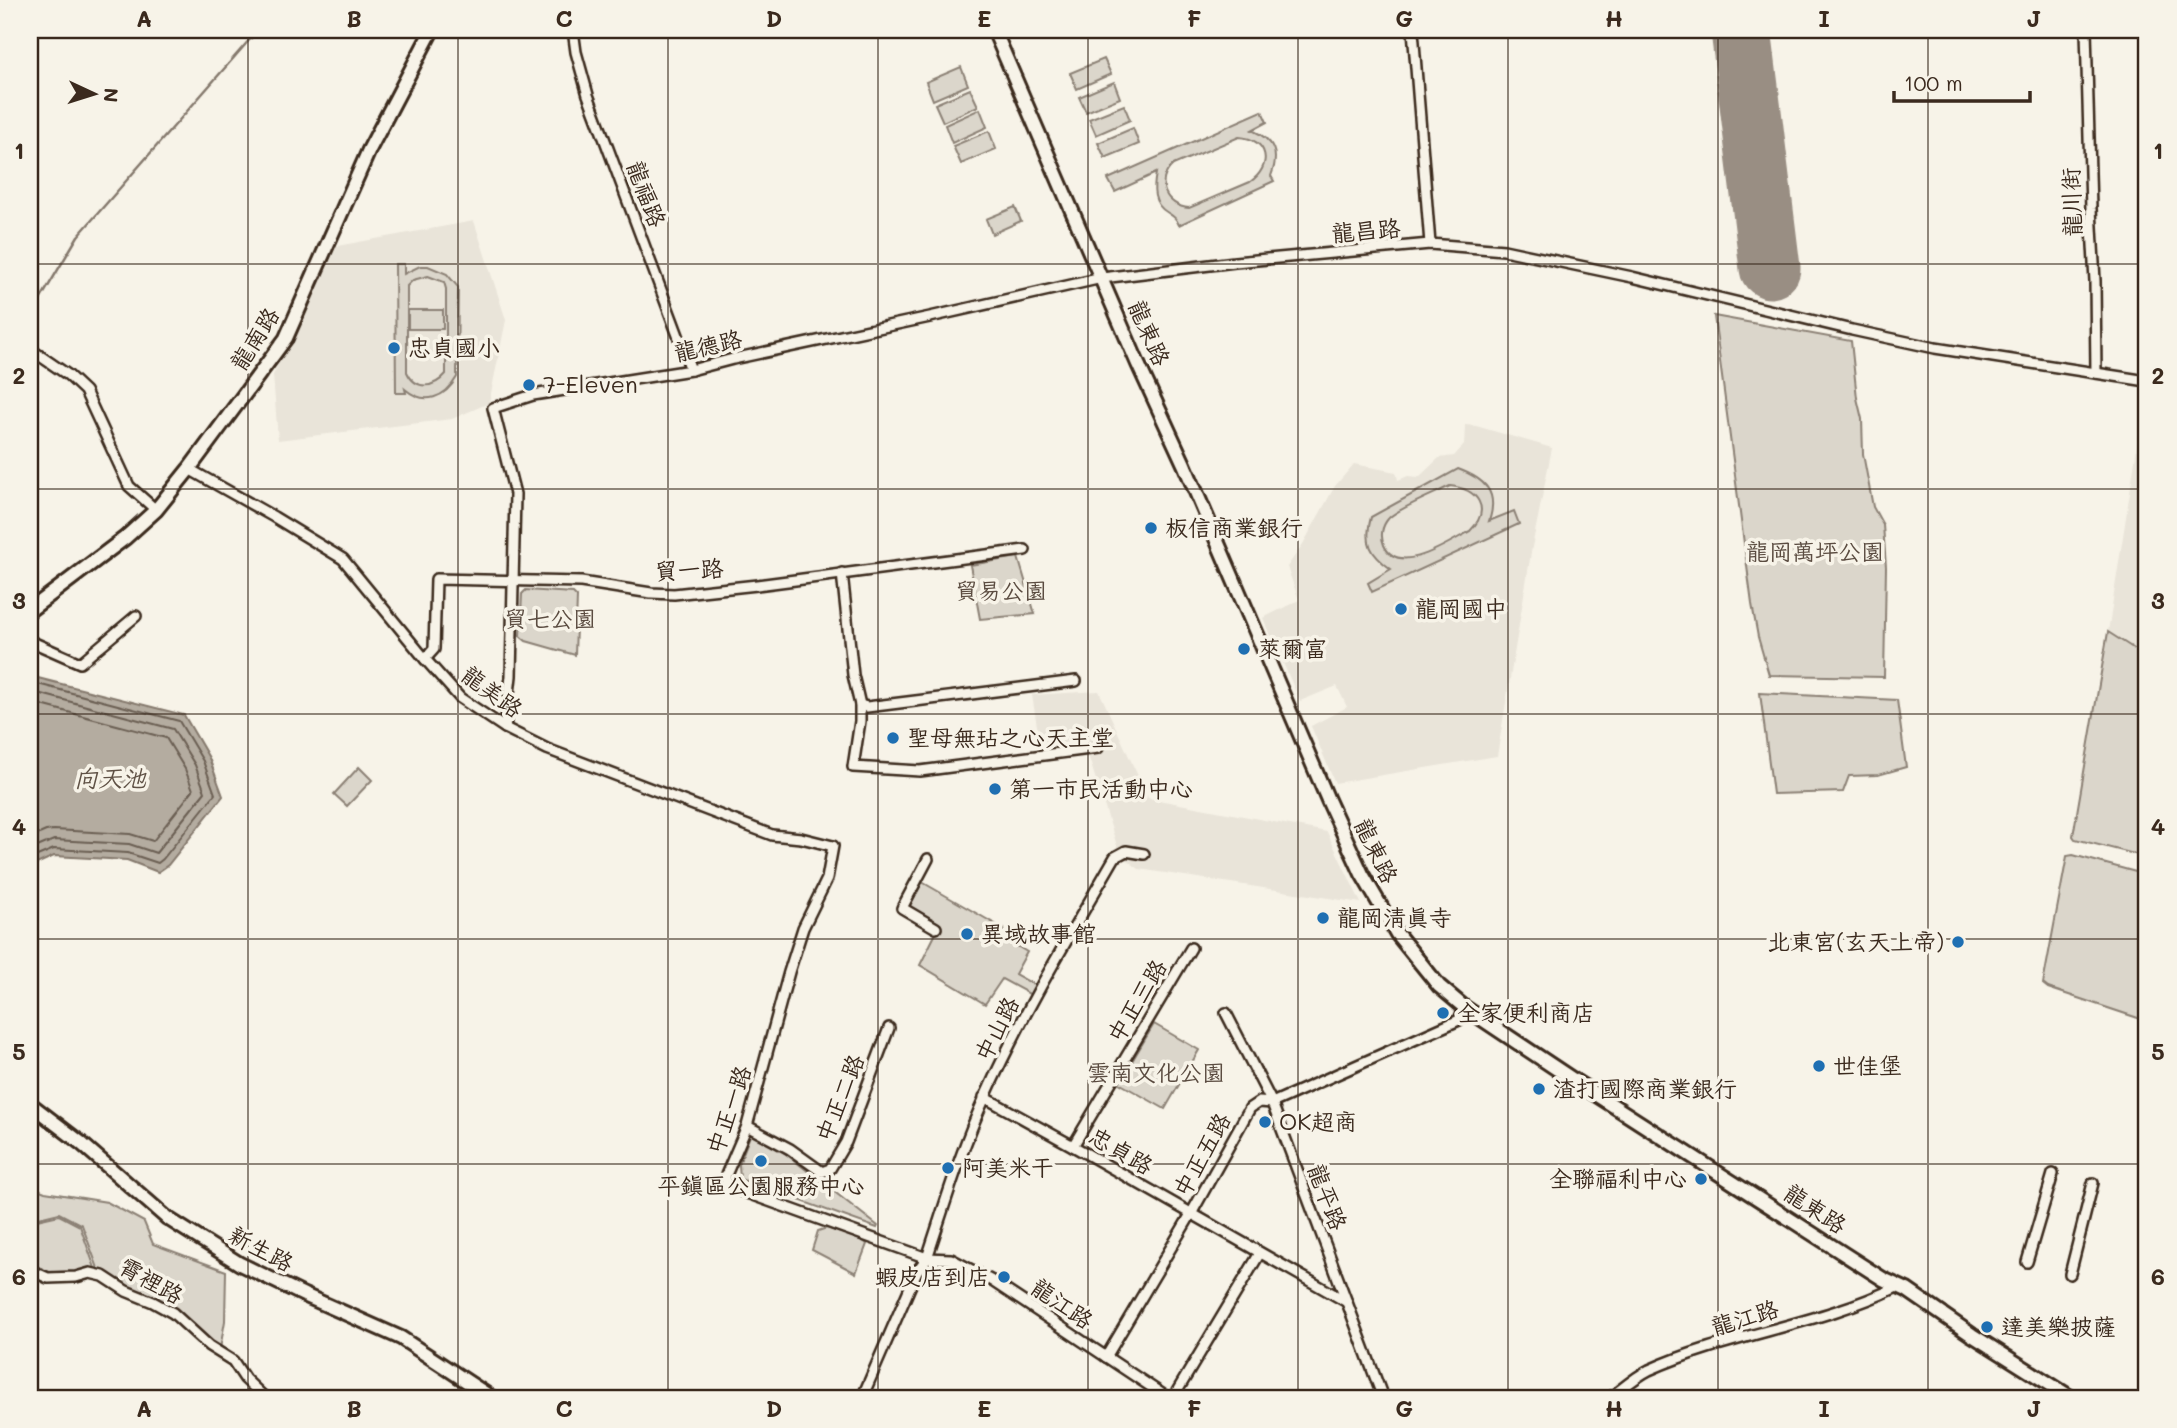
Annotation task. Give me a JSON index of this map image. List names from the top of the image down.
{
  "streets": {
    "street": [
      "龍福路",
      "龍川街",
      "龍昌路",
      "龍東路",
      "龍南路",
      "龍德路",
      "貿一路",
      "龍美路",
      "中正三路",
      "中山路",
      "中正二路",
      "中正一路",
      "忠貞路",
      "中正五路",
      "龍平路",
      "新生路",
      "霄裡路",
      "龍江路"
    ]
  },
  "crossings": [
    ["龍福路", "龍德路"],
    ["龍川街", "龍昌路"],
    ["龍昌路", "龍東路"],
    ["龍昌路", "龍德路"],
    ["龍東路", "龍德路"],
    ["龍東路", "中正五路"],
    ["龍東路", "龍江路"],
    ["龍南路", "龍美路"],
    ["龍德路", "貿一路"],
    ["貿一路", "龍美路"],
    ["龍美路", "中正一路"],
    ["中正三路", "忠貞路"],
    ["中山路", "中正一路"],
    ["中山路", "忠貞路"],
    ["中山路", "龍江路"],
    ["中正二路", "中正一路"],
    ["中正一路", "龍江路"],
    ["忠貞路", "中正五路"],
    ["忠貞路", "龍平路"],
    ["中正五路", "龍平路"],
    ["中正五路", "龍江路"]
  ],
  "water": ["向天池"],
  "parks": [
    "龍岡萬坪公園",
    "貿易公園",
    "貿七公園",
    "雲南文化公園"
  ],
  "places": [
    "忠貞國小",
    "7-Eleven",
    "板信商業銀行",
    "龍岡國中",
    "萊爾富",
    "聖母無玷之心天主堂",
    "第一市民活動中心",
    "龍岡清真寺",
    "異域故事館",
    "北東宮(玄天上帝)",
    "全家便利商店",
    "世佳堡",
    "渣打國際商業銀行",
    "OK超商",
    "平鎮區公園服務中心",
    "阿美米干",
    "全聯福利中心",
    "蝦皮店到店",
    "達美樂披薩"
  ],
  "scale_bar": "100 m",
  "north": "right",
  "grid": {
    "columns": [
      "A",
      "B",
      "C",
      "D",
      "E",
      "F",
      "G",
      "H",
      "I",
      "J"
    ],
    "rows": [
      "1",
      "2",
      "3",
      "4",
      "5",
      "6"
    ]
  }
}
